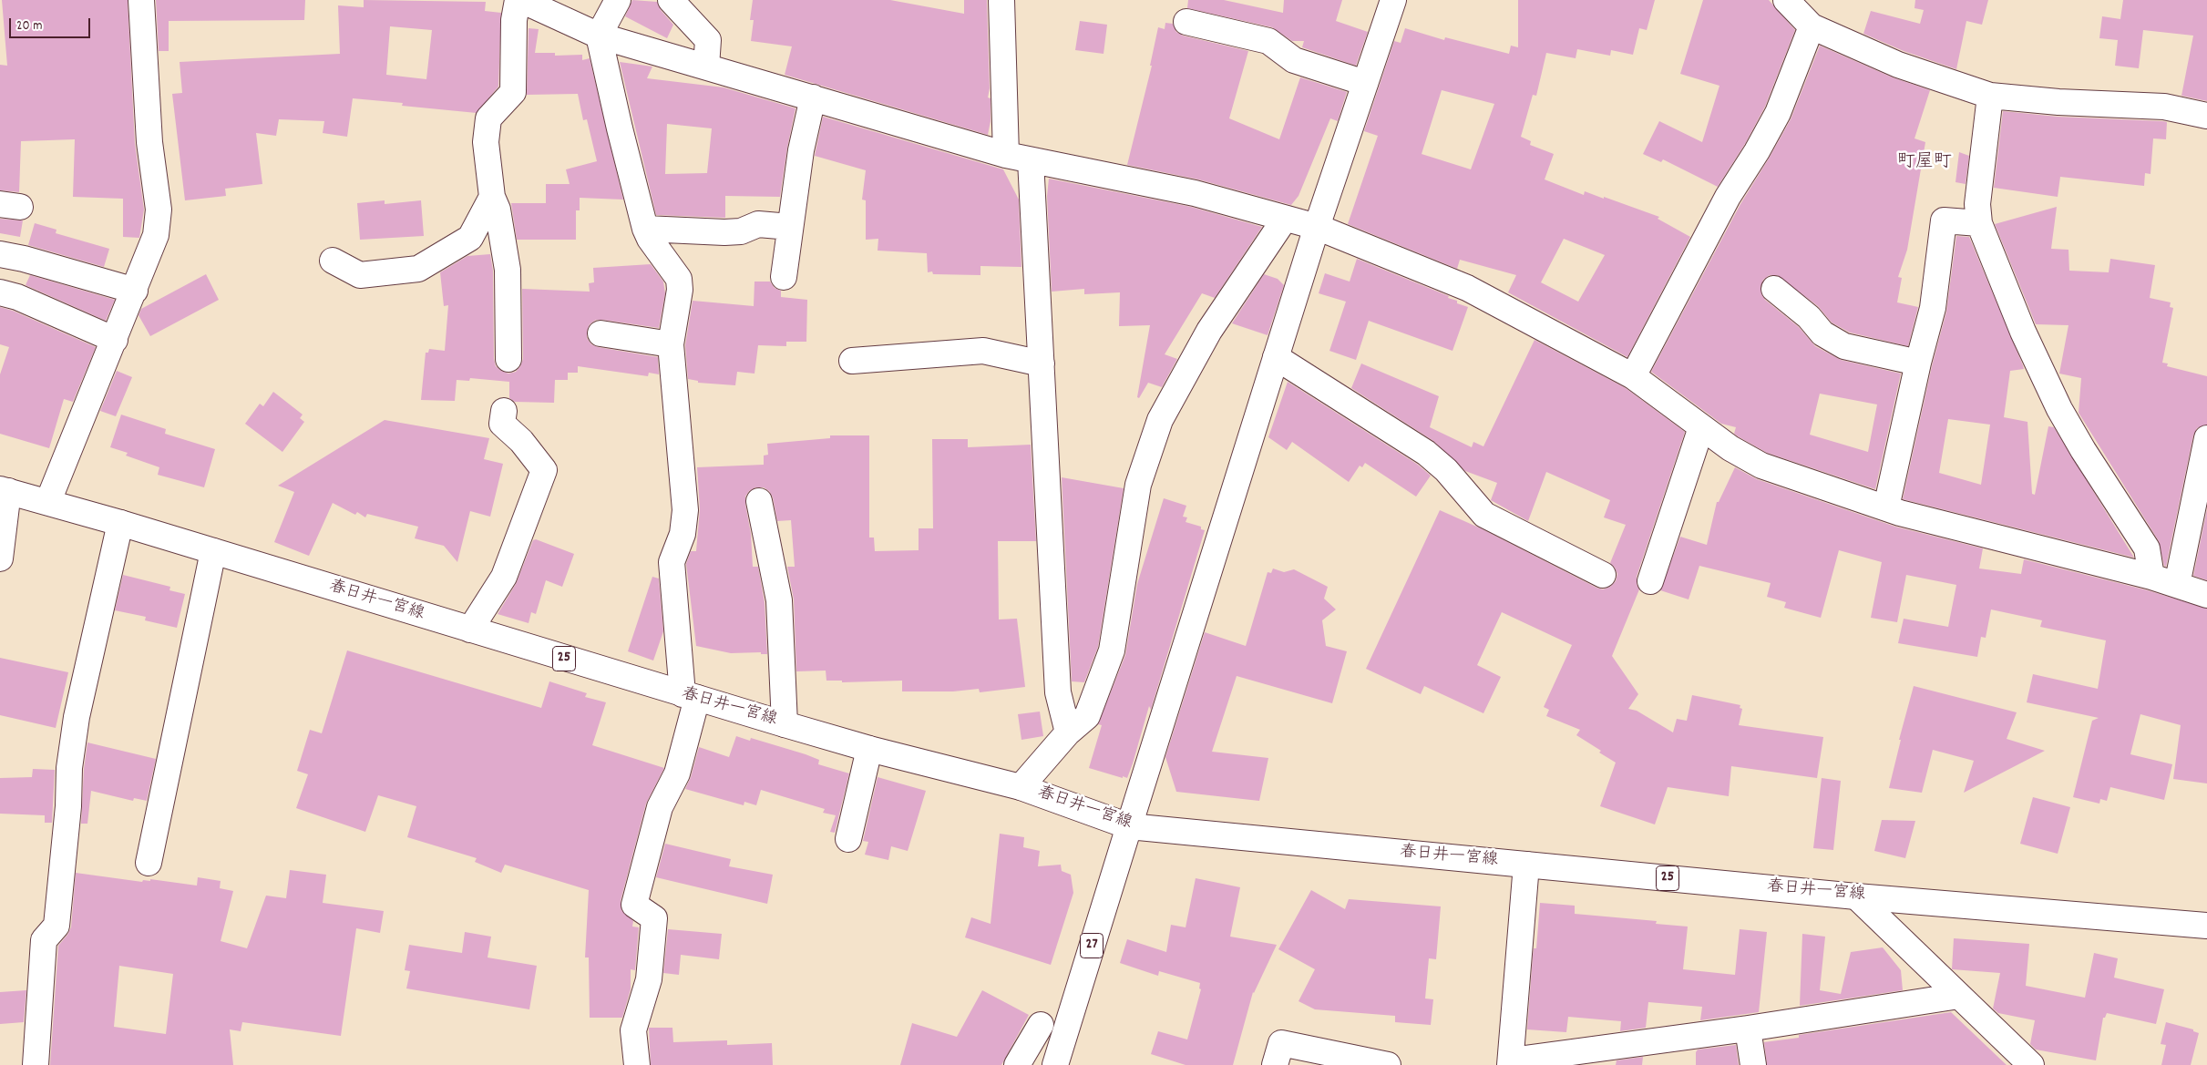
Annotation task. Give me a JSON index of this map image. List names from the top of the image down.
{
  "streets": {
    "street": ["春日井一宮線", "25", "27"]
  },
  "crossings": [
    ["春日井一宮線", "27"]
  ],
  "districts": ["町屋町"],
  "scale_bar": "20 m"
}
